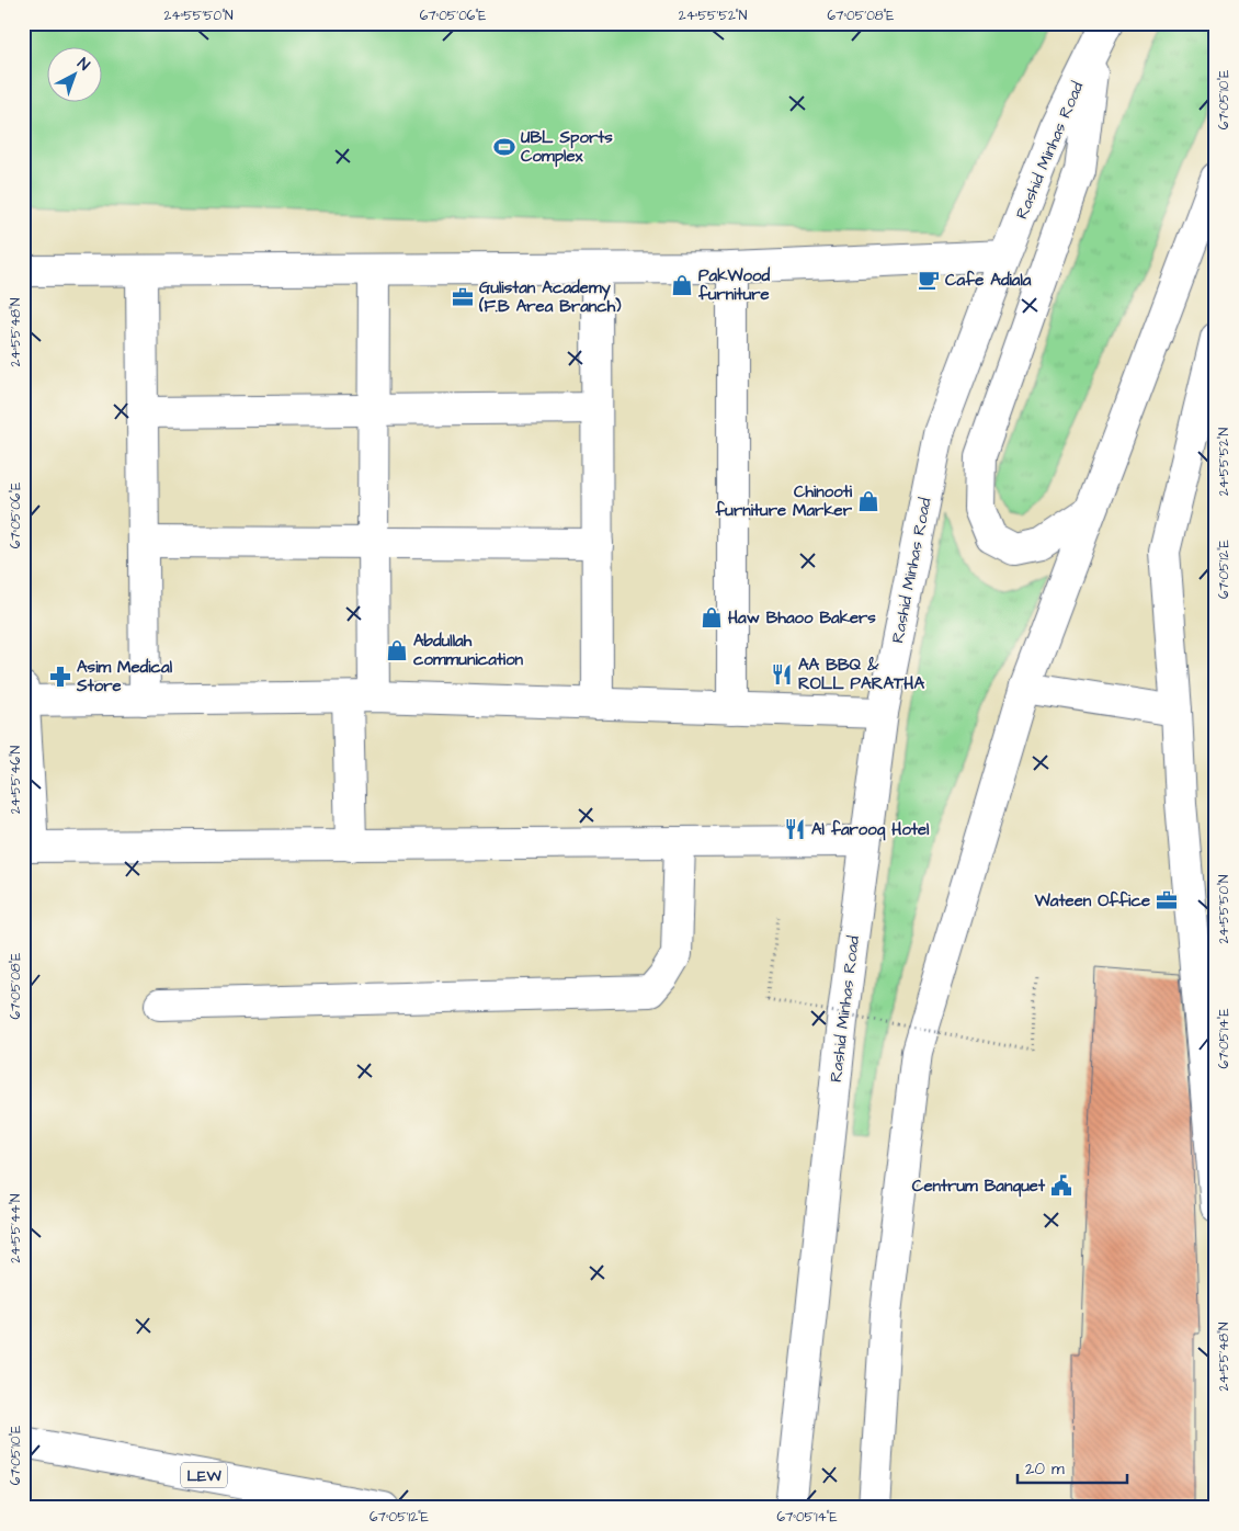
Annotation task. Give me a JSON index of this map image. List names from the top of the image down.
{
  "streets": {
    "main road": ["Rashid Minhas Road", "LEW"]
  },
  "places": {
    "sports": ["UBL Sports Complex"],
    "cafe": ["Cafe Adiala"],
    "shop": [
      "PakWood furniture",
      "Chinooti furniture Marker",
      "Haw Bhaoo Bakers",
      "Abdullah communication"
    ],
    "office": ["Gulistan Academy (F.B Area Branch)", "Wateen Office"],
    "restaurant": ["AA BBQ & ROLL PARATHA", "Al farooq Hotel"],
    "pharmacy": ["Asim Medical Store"],
    "public building": ["Centrum Banquet"]
  },
  "scale_bar": "20 m",
  "north": "top right",
  "coordinates": [
    "24°55'50\"N",
    "67°05'06\"E",
    "24°55'52\"N",
    "67°05'08\"E",
    "67°05'10\"E",
    "24°55'48\"N",
    "67°05'12\"E",
    "24°55'46\"N",
    "67°05'14\"E",
    "24°55'44\"N"
  ]
}
